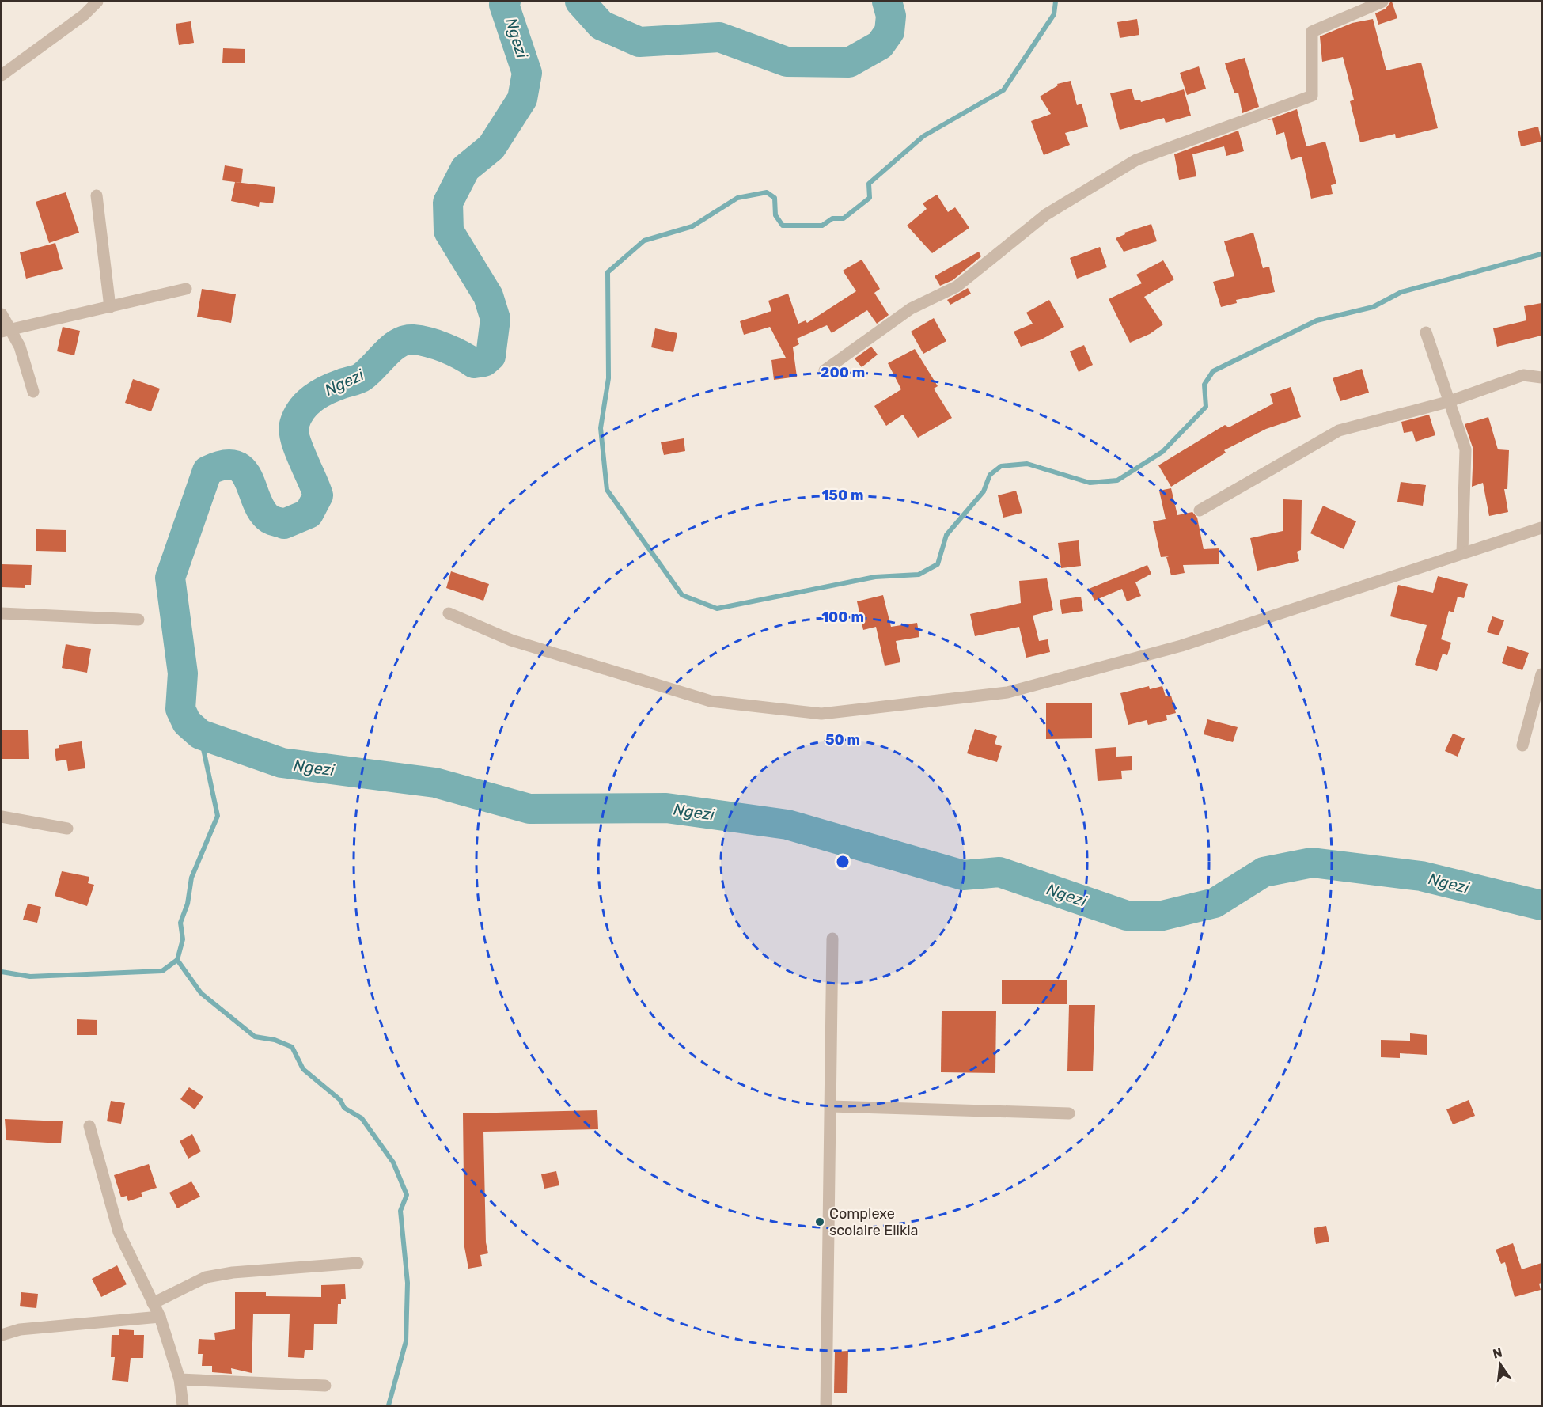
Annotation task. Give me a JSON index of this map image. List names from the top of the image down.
{
  "water": ["Ngezi"],
  "places": ["Complexe scolaire Elikia"],
  "north": "top",
  "rings": [
    "200 m",
    "150 m",
    "100 m",
    "50 m"
  ]
}
